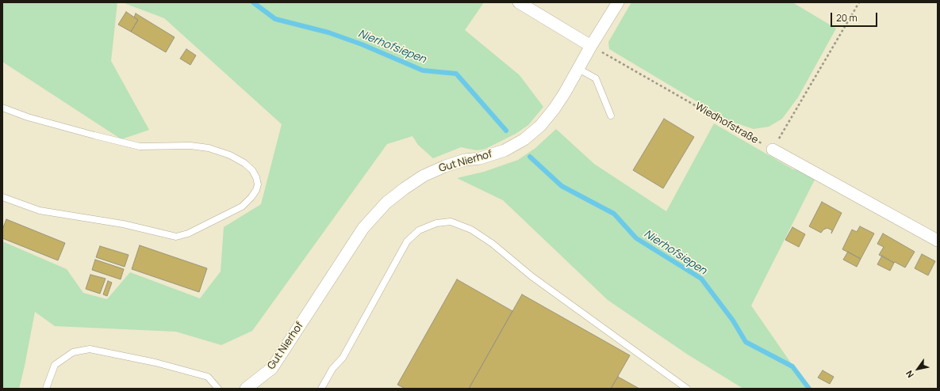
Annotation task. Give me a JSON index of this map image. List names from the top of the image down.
{
  "streets": {
    "street": ["Gut Nierhof"],
    "path": ["Wiedhofstraße"]
  },
  "crossings": [
    ["Wiedhofstraße", "Gut Nierhof"]
  ],
  "water": ["Nierhofsiepen"],
  "scale_bar": "20 m",
  "north": "bottom left"
}
